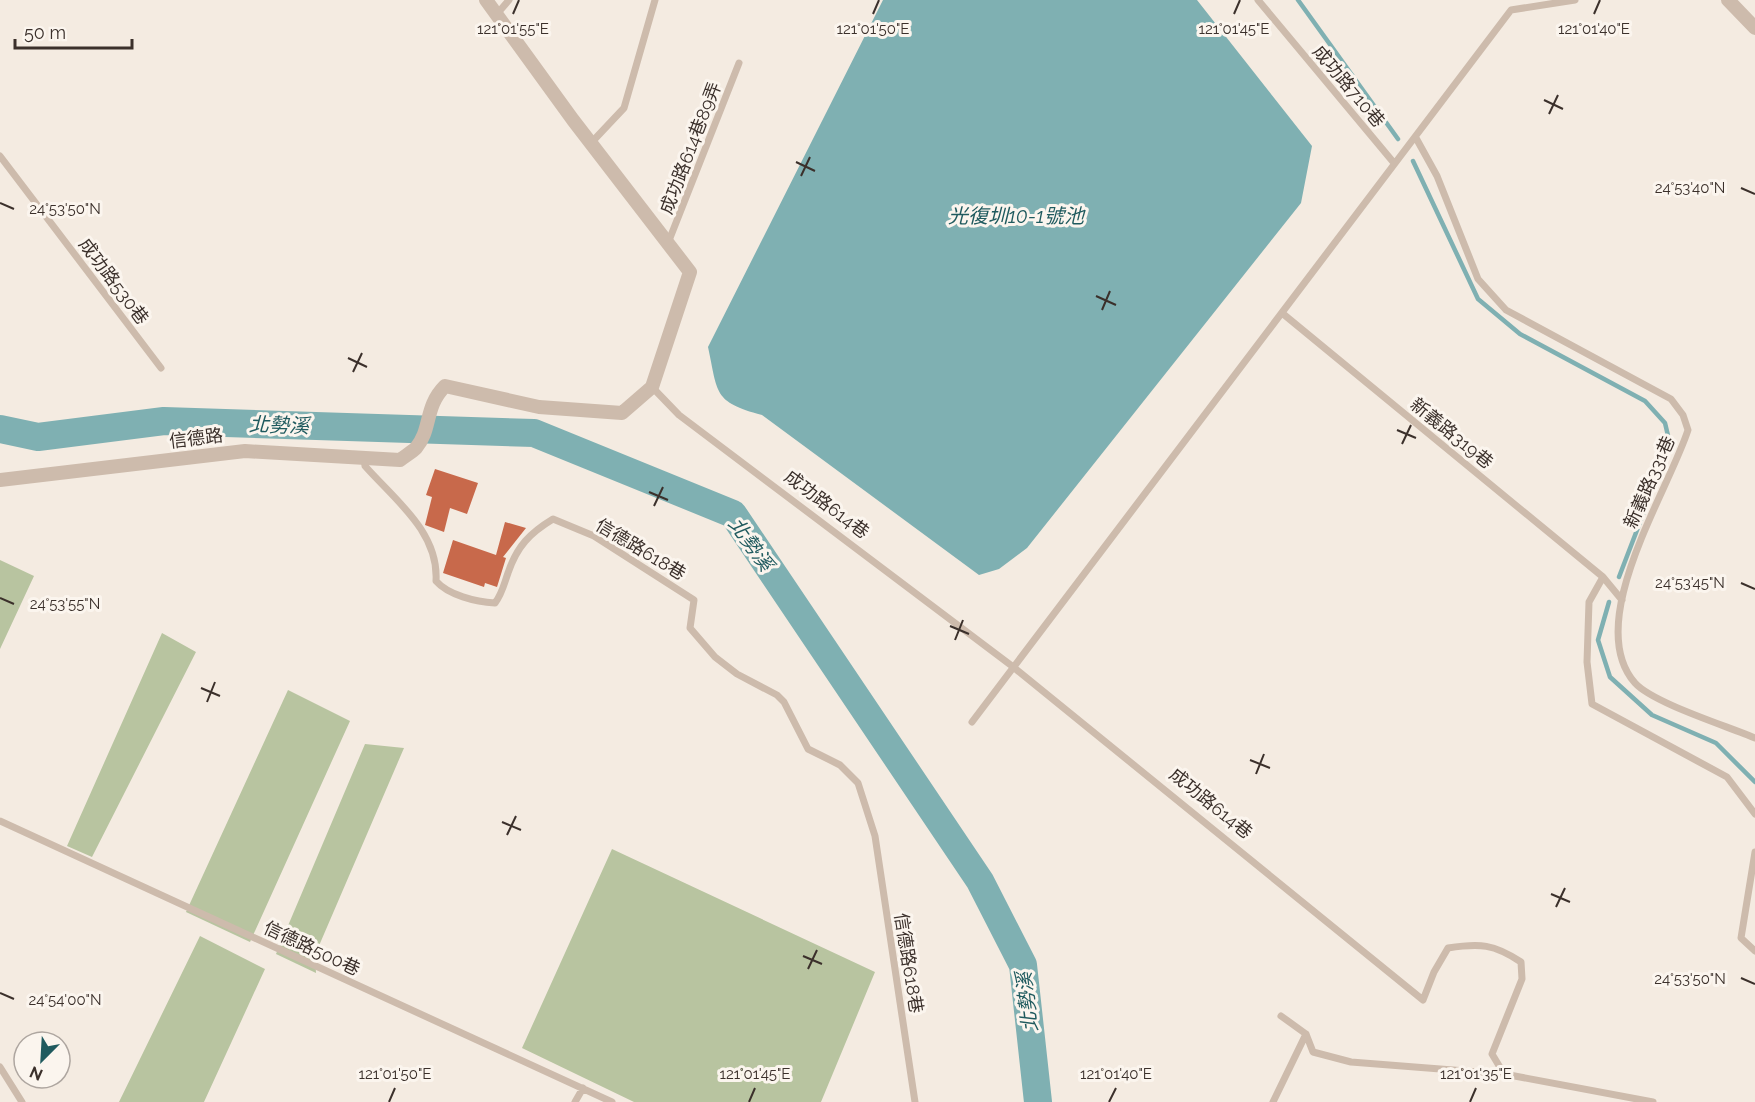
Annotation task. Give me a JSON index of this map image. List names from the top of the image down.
{
  "streets": {
    "street": ["信德路"],
    "lane": [
      "成功路710巷",
      "成功路614巷89弄",
      "成功路530巷",
      "新義路319巷",
      "新義路331巷",
      "成功路614巷",
      "信德路618巷",
      "信德路500巷"
    ]
  },
  "crossings": [
    ["新義路319巷", "新義路331巷"],
    ["信德路", "成功路614巷"],
    ["信德路", "信德路618巷"]
  ],
  "water": ["光復圳10-1號池", "北勢溪"],
  "scale_bar": "50 m",
  "north": "bottom left",
  "coordinates": [
    "121°01'40\"E",
    "121°01'55\"E",
    "121°01'50\"E",
    "121°01'45\"E",
    "24°53'40\"N",
    "24°53'50\"N",
    "24°53'45\"N",
    "24°53'55\"N",
    "24°54'00\"N",
    "121°01'35\"E"
  ]
}
